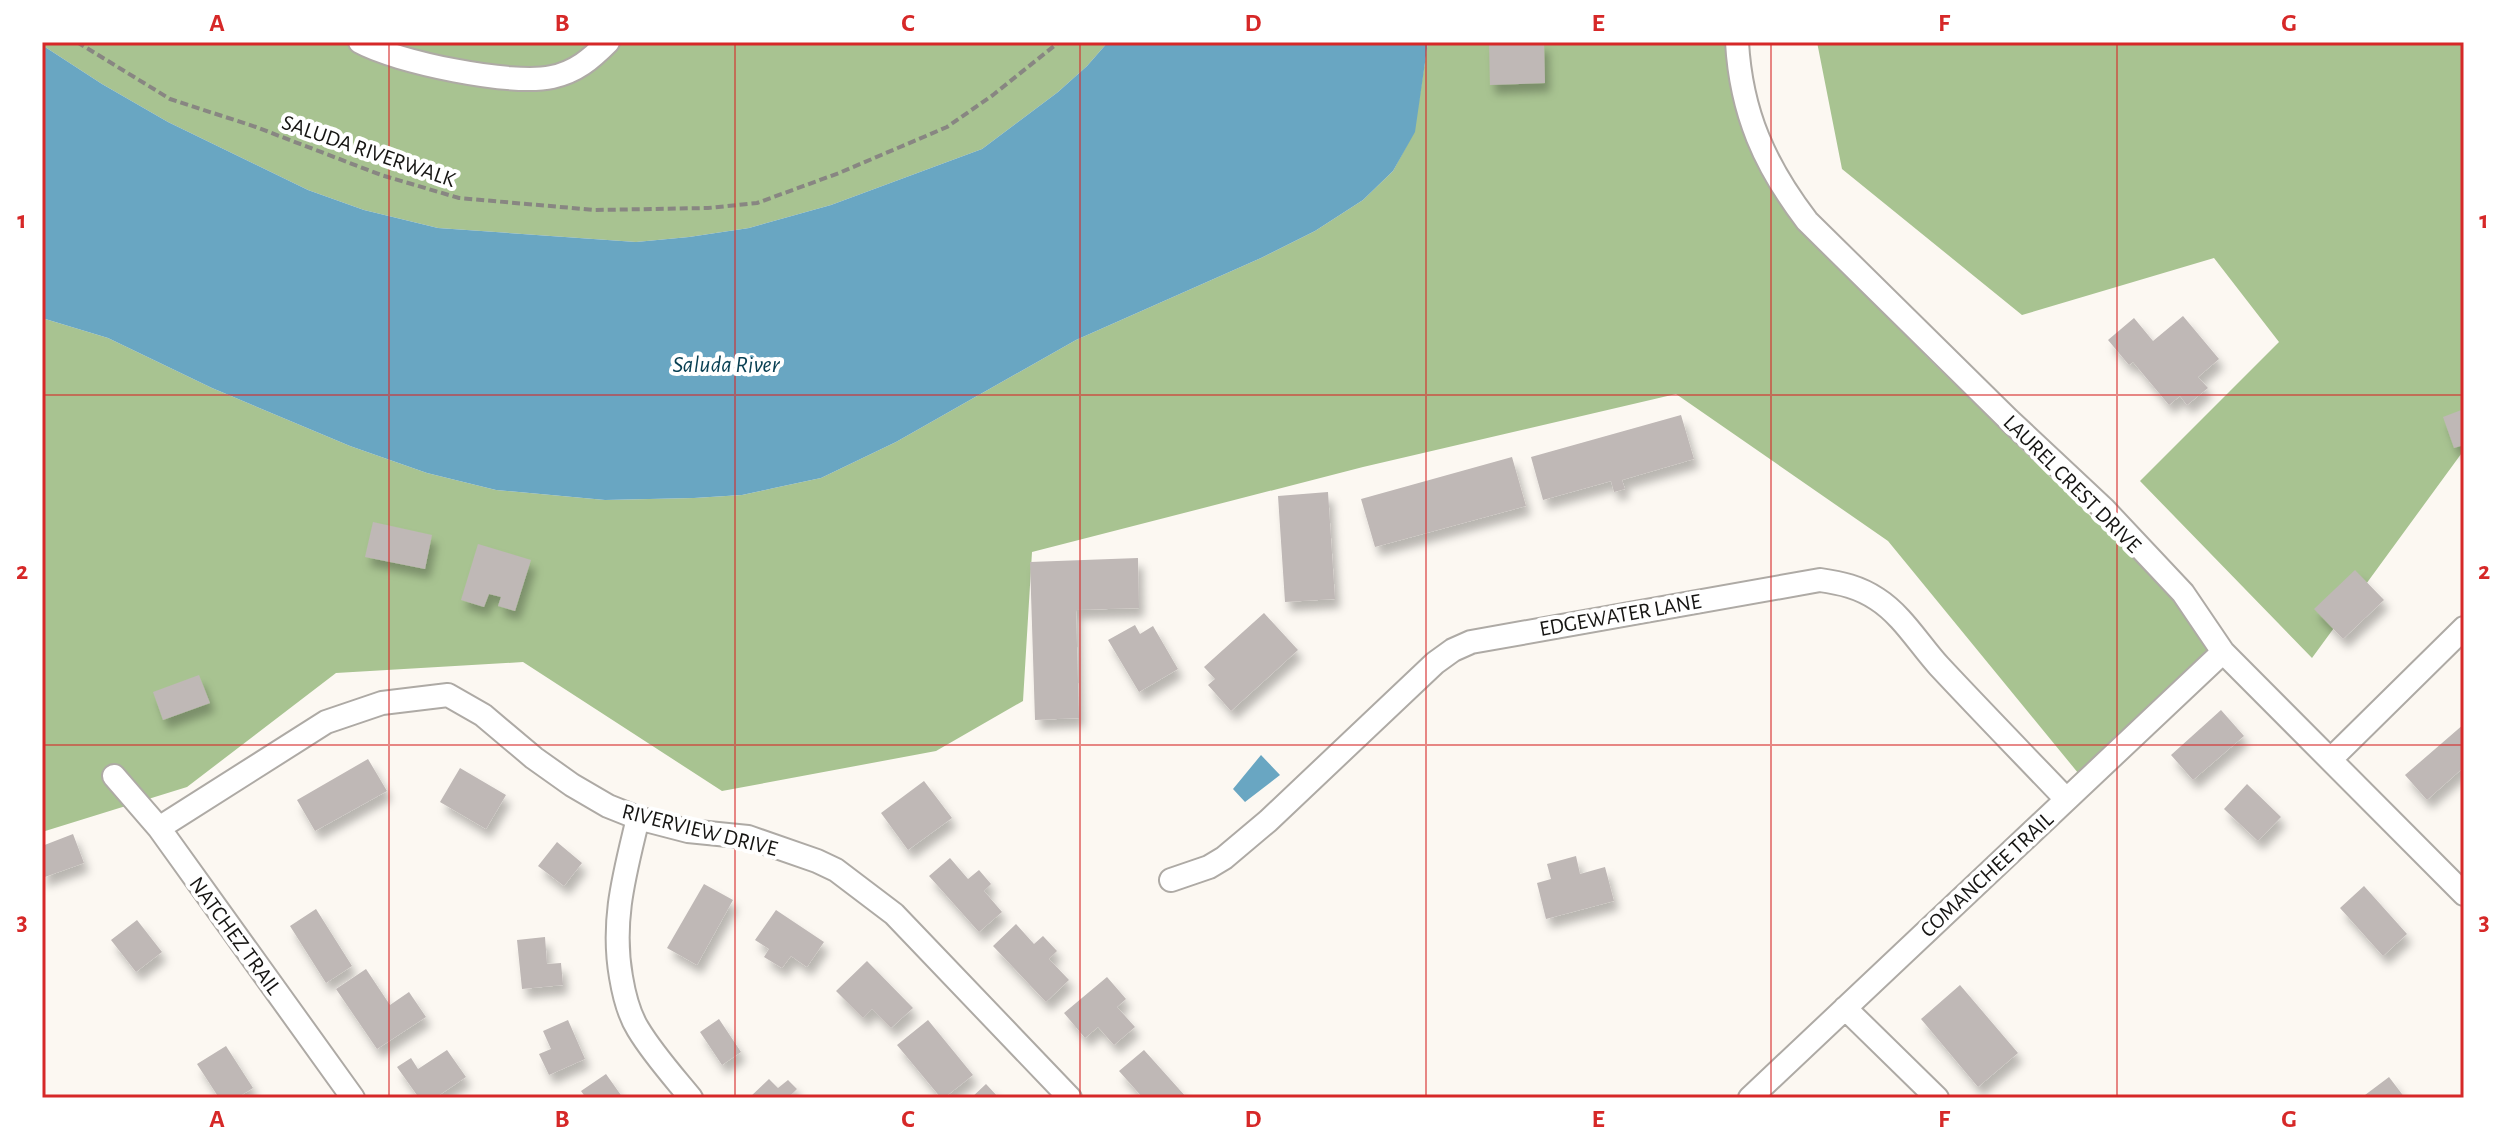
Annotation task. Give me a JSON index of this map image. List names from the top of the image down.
{
  "streets": {
    "street": [
      "LAUREL CREST DRIVE",
      "EDGEWATER LANE",
      "RIVERVIEW DRIVE",
      "COMANCHEE TRAIL",
      "NATCHEZ TRAIL"
    ],
    "path": ["SALUDA RIVERWALK"]
  },
  "crossings": [
    ["LAUREL CREST DRIVE", "COMANCHEE TRAIL"],
    ["EDGEWATER LANE", "COMANCHEE TRAIL"],
    ["RIVERVIEW DRIVE", "NATCHEZ TRAIL"]
  ],
  "water": ["Saluda River"],
  "grid": {
    "columns": [
      "A",
      "B",
      "C",
      "D",
      "E",
      "F",
      "G"
    ],
    "rows": ["1", "2", "3"]
  }
}
